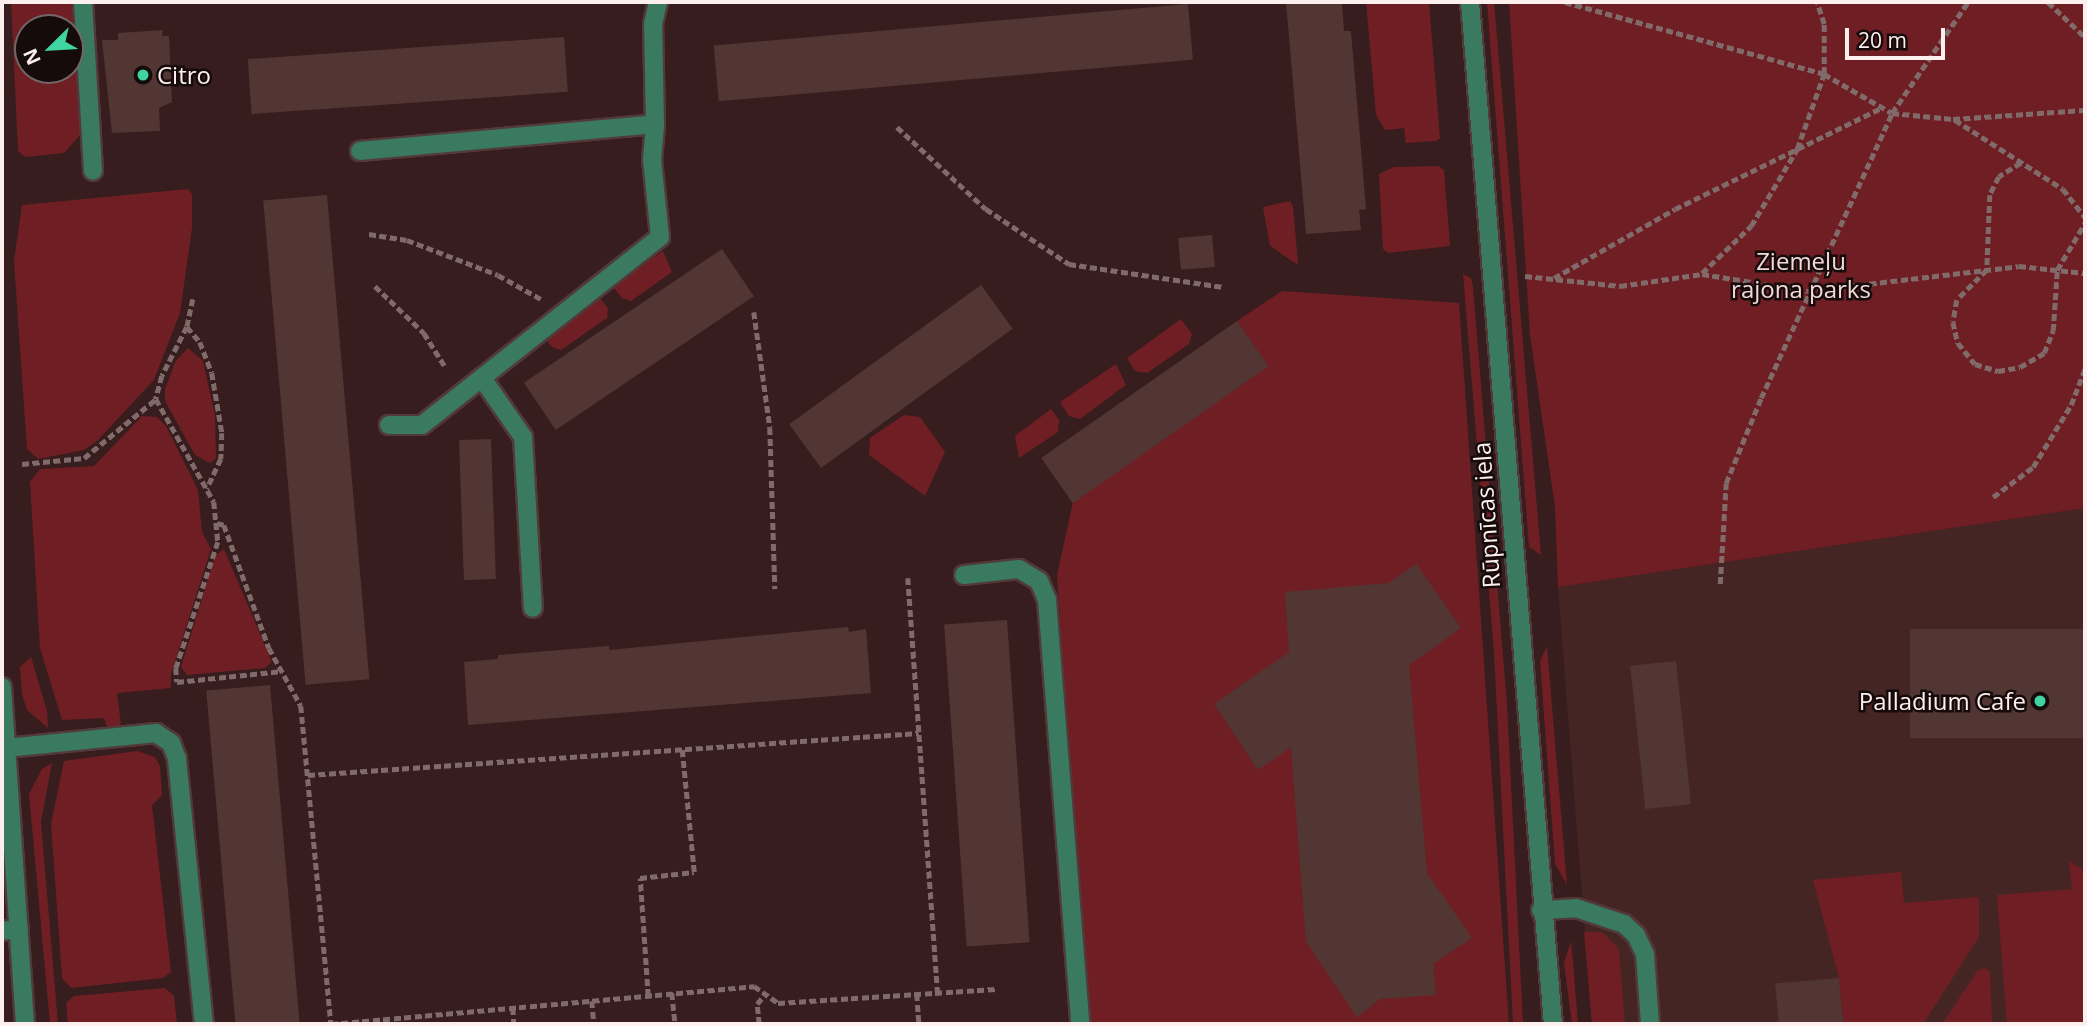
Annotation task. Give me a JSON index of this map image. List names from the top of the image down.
{
  "streets": {
    "street": ["Rūpnīcas iela"]
  },
  "parks": ["Ziemeļu rajona parks"],
  "places": ["Citro", "Palladium Cafe"],
  "scale_bar": "20 m",
  "north": "bottom left"
}
